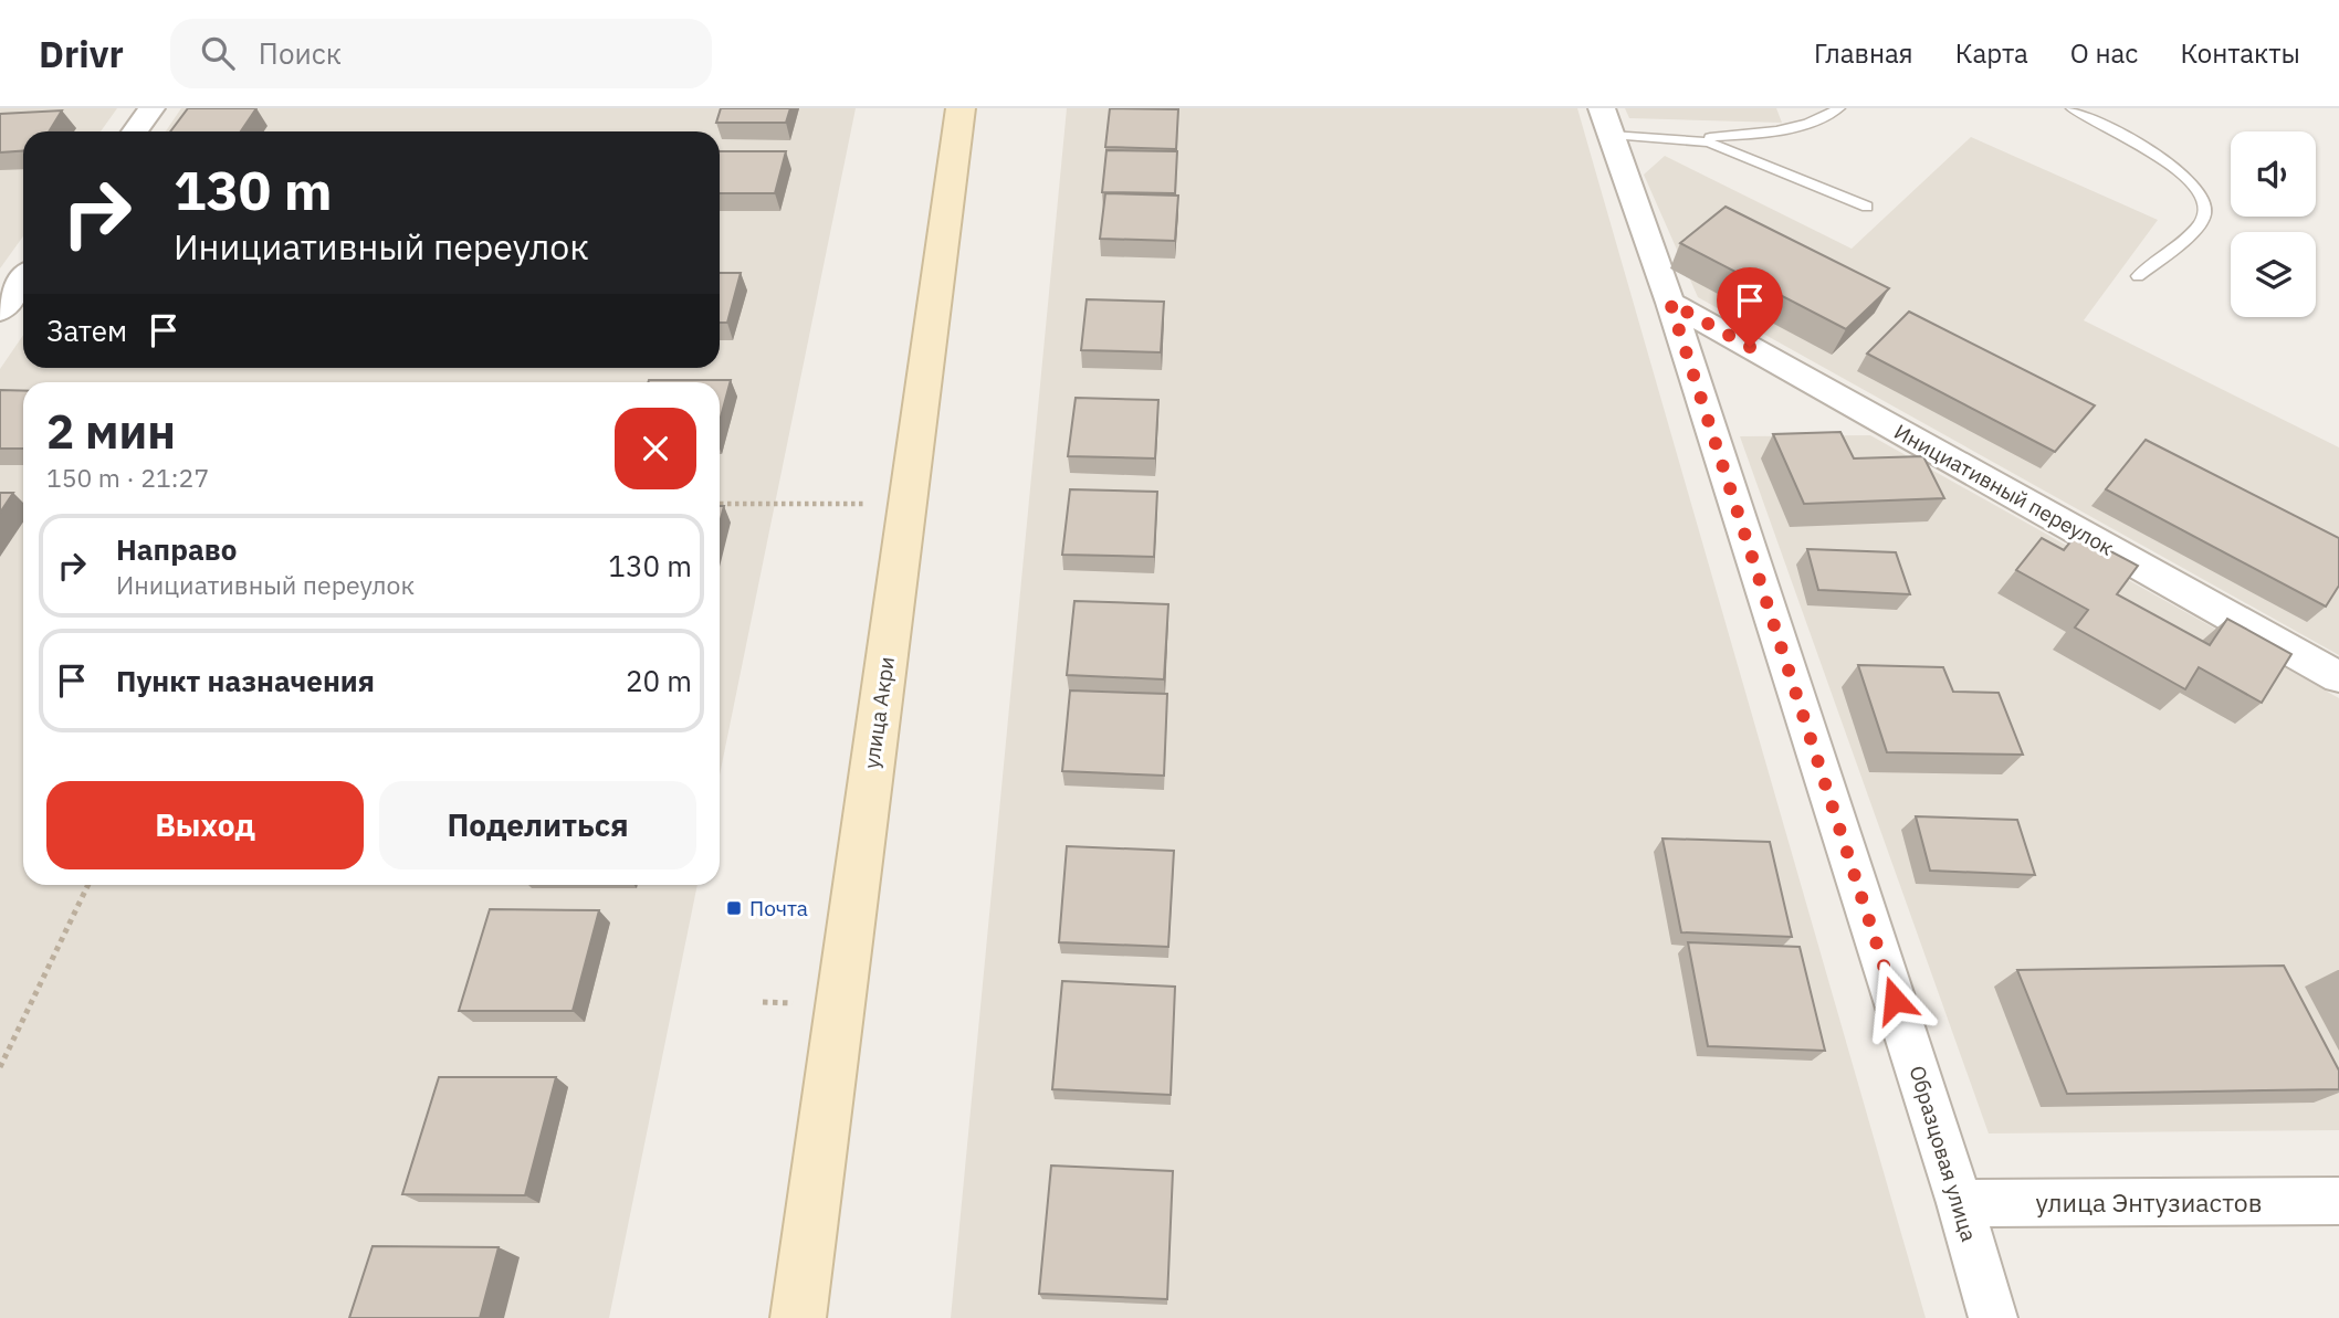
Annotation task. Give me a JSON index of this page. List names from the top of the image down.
{
  "streets": {
    "main road": ["улица Акри"],
    "street": ["Инициативный переулок", "Образцовая улица", "улица Энтузиастов"]
  },
  "crossings": [
    ["Инициативный переулок", "Образцовая улица"],
    ["Образцовая улица", "улица Энтузиастов"]
  ],
  "places": {
    "transit": ["Почта"]
  },
  "page": {
    "header": "Drivr",
    "search": "Поиск",
    "nav": [
      "Главная",
      "Карта",
      "О нас",
      "Контакты"
    ],
    "turn": ["130 m", "Инициативный переулок"],
    "then": "Затем",
    "heading": ["2 мин", "150 m · 21:27"],
    "list": [
      {
        "name": "Направо",
        "note": "Инициативный переулок",
        "value": "130 m"
      },
      {
        "name": "Пункт назначения",
        "value": "20 m"
      }
    ],
    "buttons": ["Выход", "Поделиться"]
  }
}
